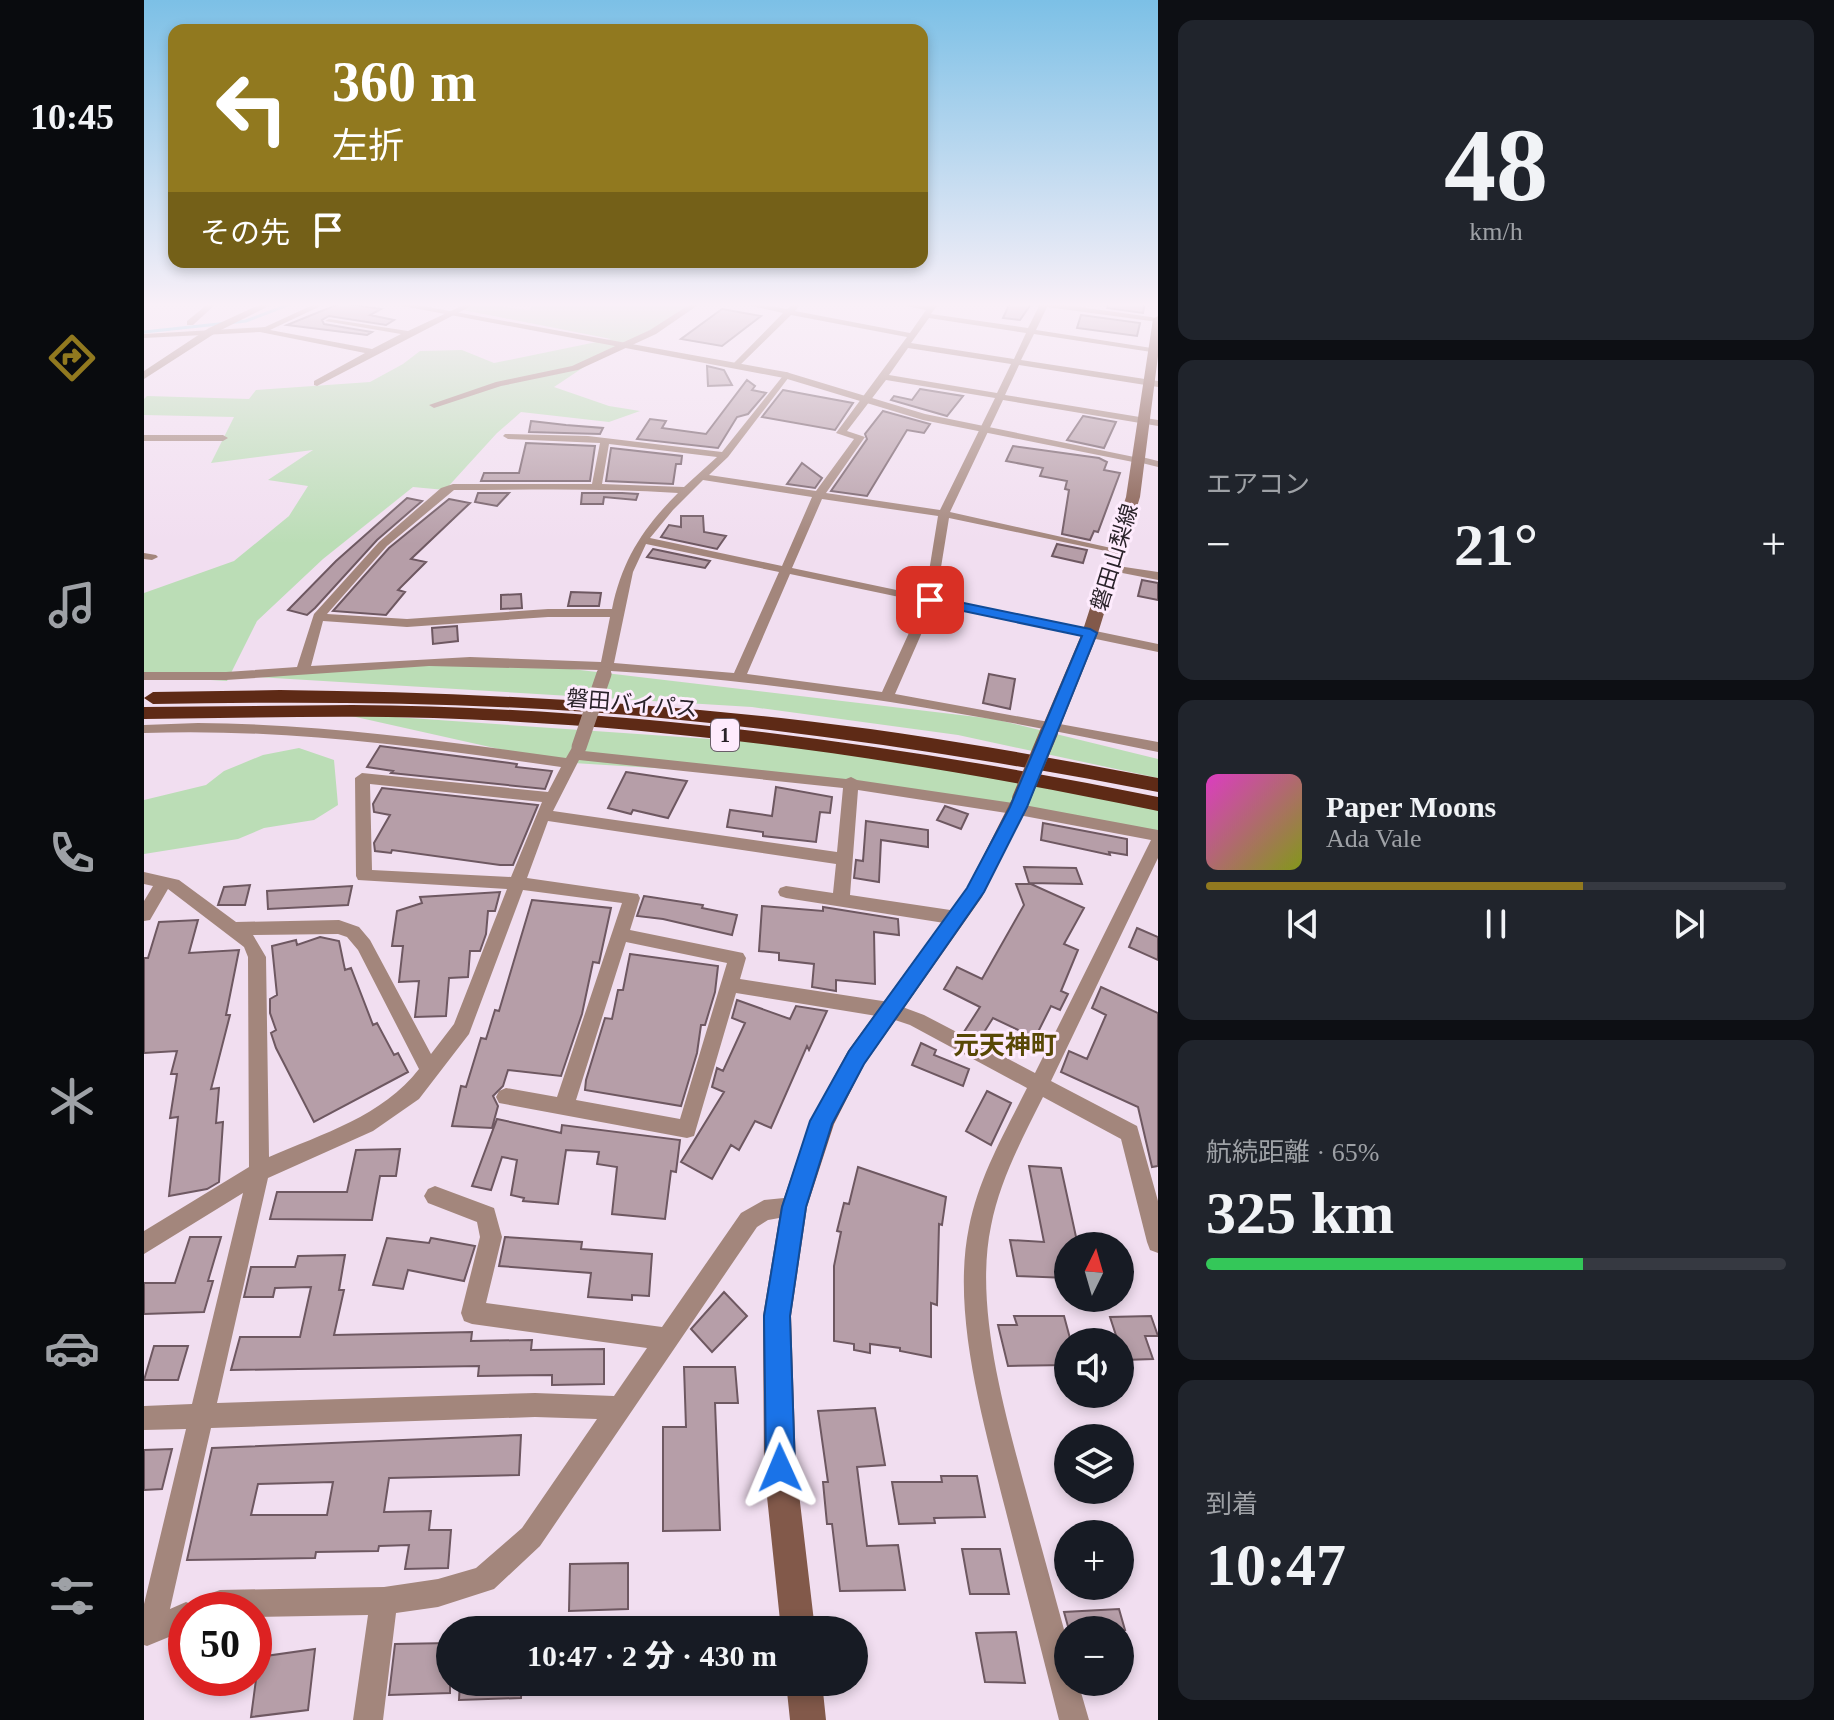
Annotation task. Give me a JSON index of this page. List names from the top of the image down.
{
  "streets": {
    "highway": ["磐田バイパス", "1"],
    "main road": ["磐田山梨線"]
  },
  "districts": ["元天神町"],
  "north": "top",
  "page": {
    "tabs": "10:45",
    "tile": [
      ["48", "km/h"],
      "エアコン",
      ["航続距離 · 65%", "325 km"],
      ["到着", "10:47"]
    ],
    "turn": ["360 m", "左折"],
    "then": "その先",
    "heat": ["−", "21°", "+"],
    "song": ["Paper Moons", "Ada Vale"],
    "map_buttons": ["+", "−"],
    "limit": "50",
    "trip": "10:47 · 2 分 · 430 m"
  }
}
